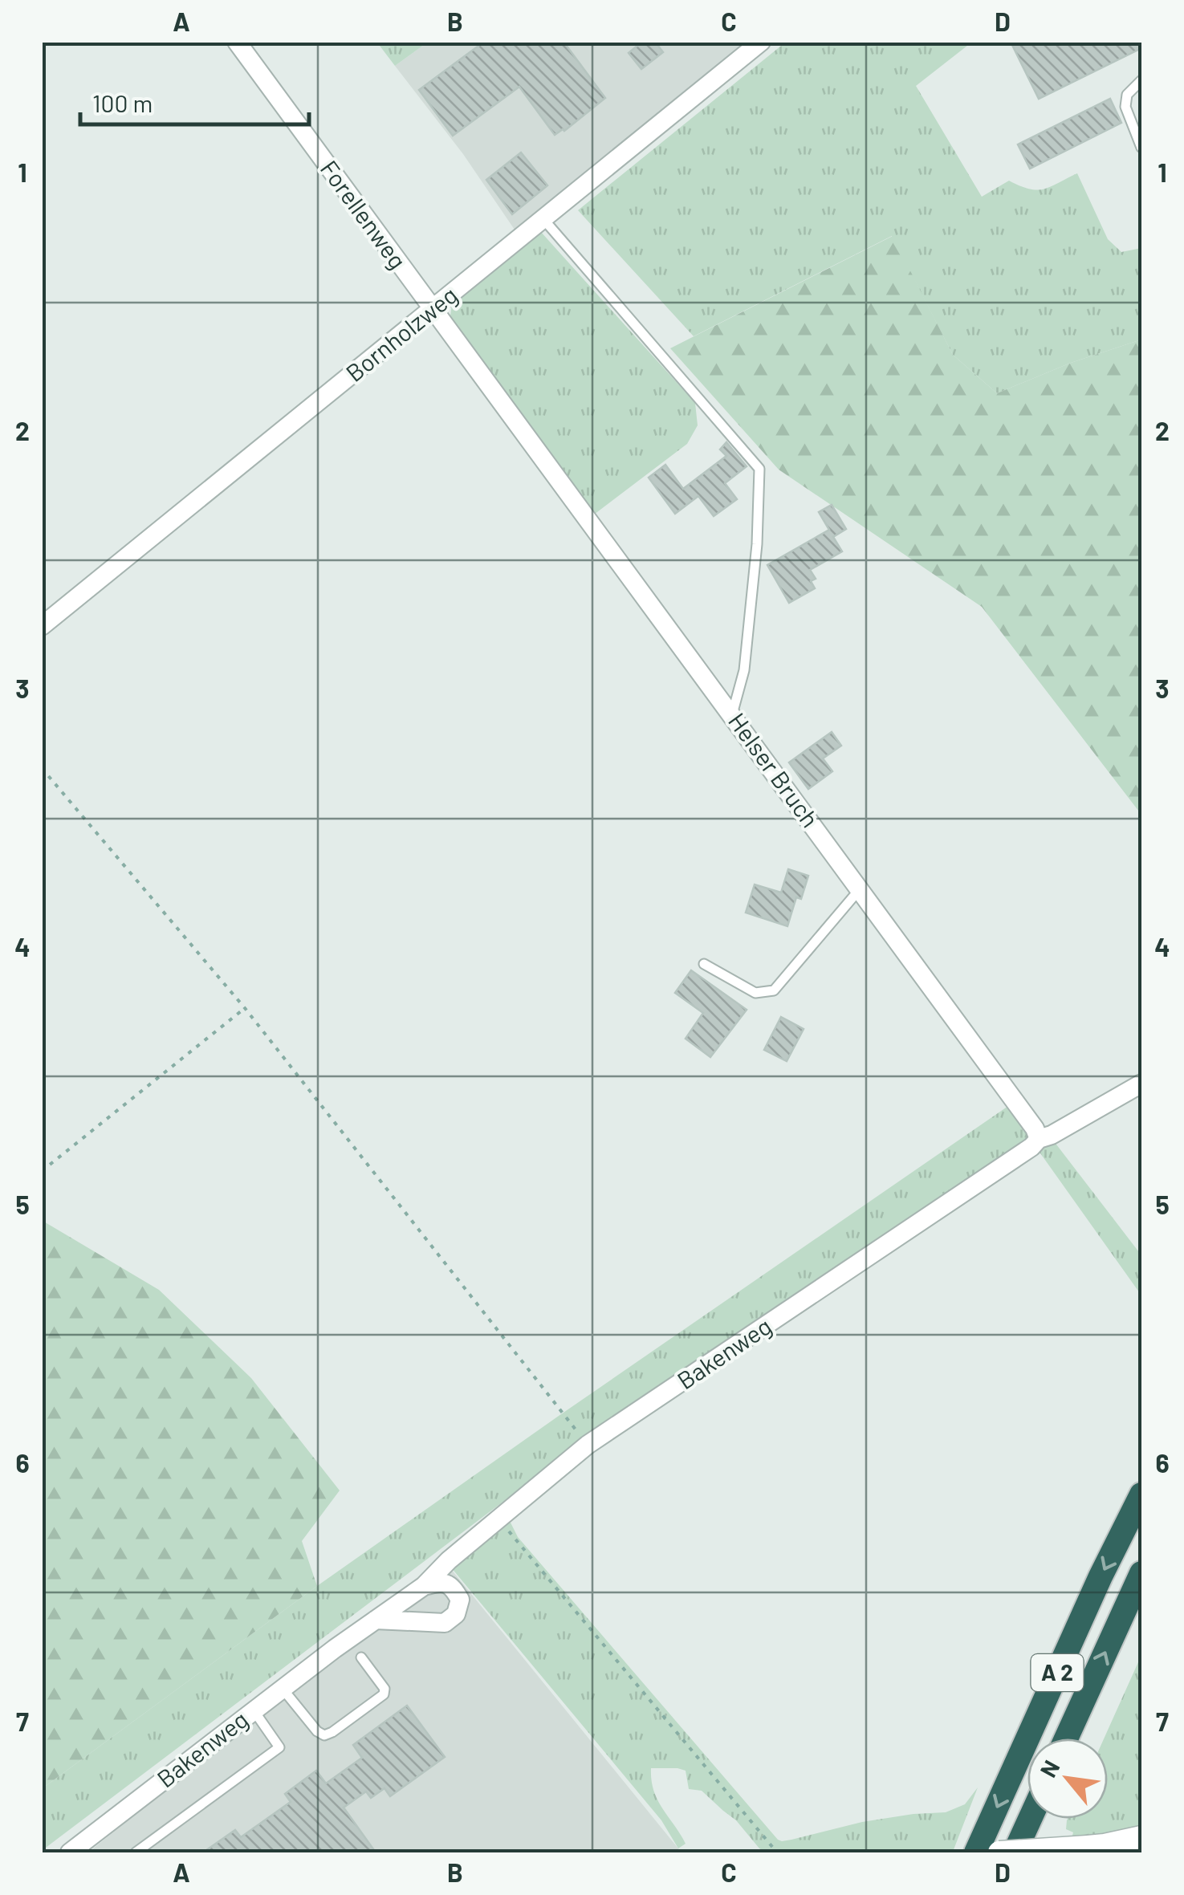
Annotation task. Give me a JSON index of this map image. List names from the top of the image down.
{
  "streets": {
    "highway": ["A 2"],
    "street": [
      "Forellenweg",
      "Bornholzweg",
      "Helser Bruch",
      "Bakenweg"
    ]
  },
  "crossings": [
    ["Forellenweg", "Bornholzweg"],
    ["Forellenweg", "Helser Bruch"],
    ["Bornholzweg", "Helser Bruch"],
    ["Helser Bruch", "Bakenweg"]
  ],
  "scale_bar": "100 m",
  "north": "top left",
  "grid": {
    "columns": [
      "A",
      "B",
      "C",
      "D"
    ],
    "rows": [
      "1",
      "2",
      "3",
      "4",
      "5",
      "6",
      "7"
    ]
  }
}
